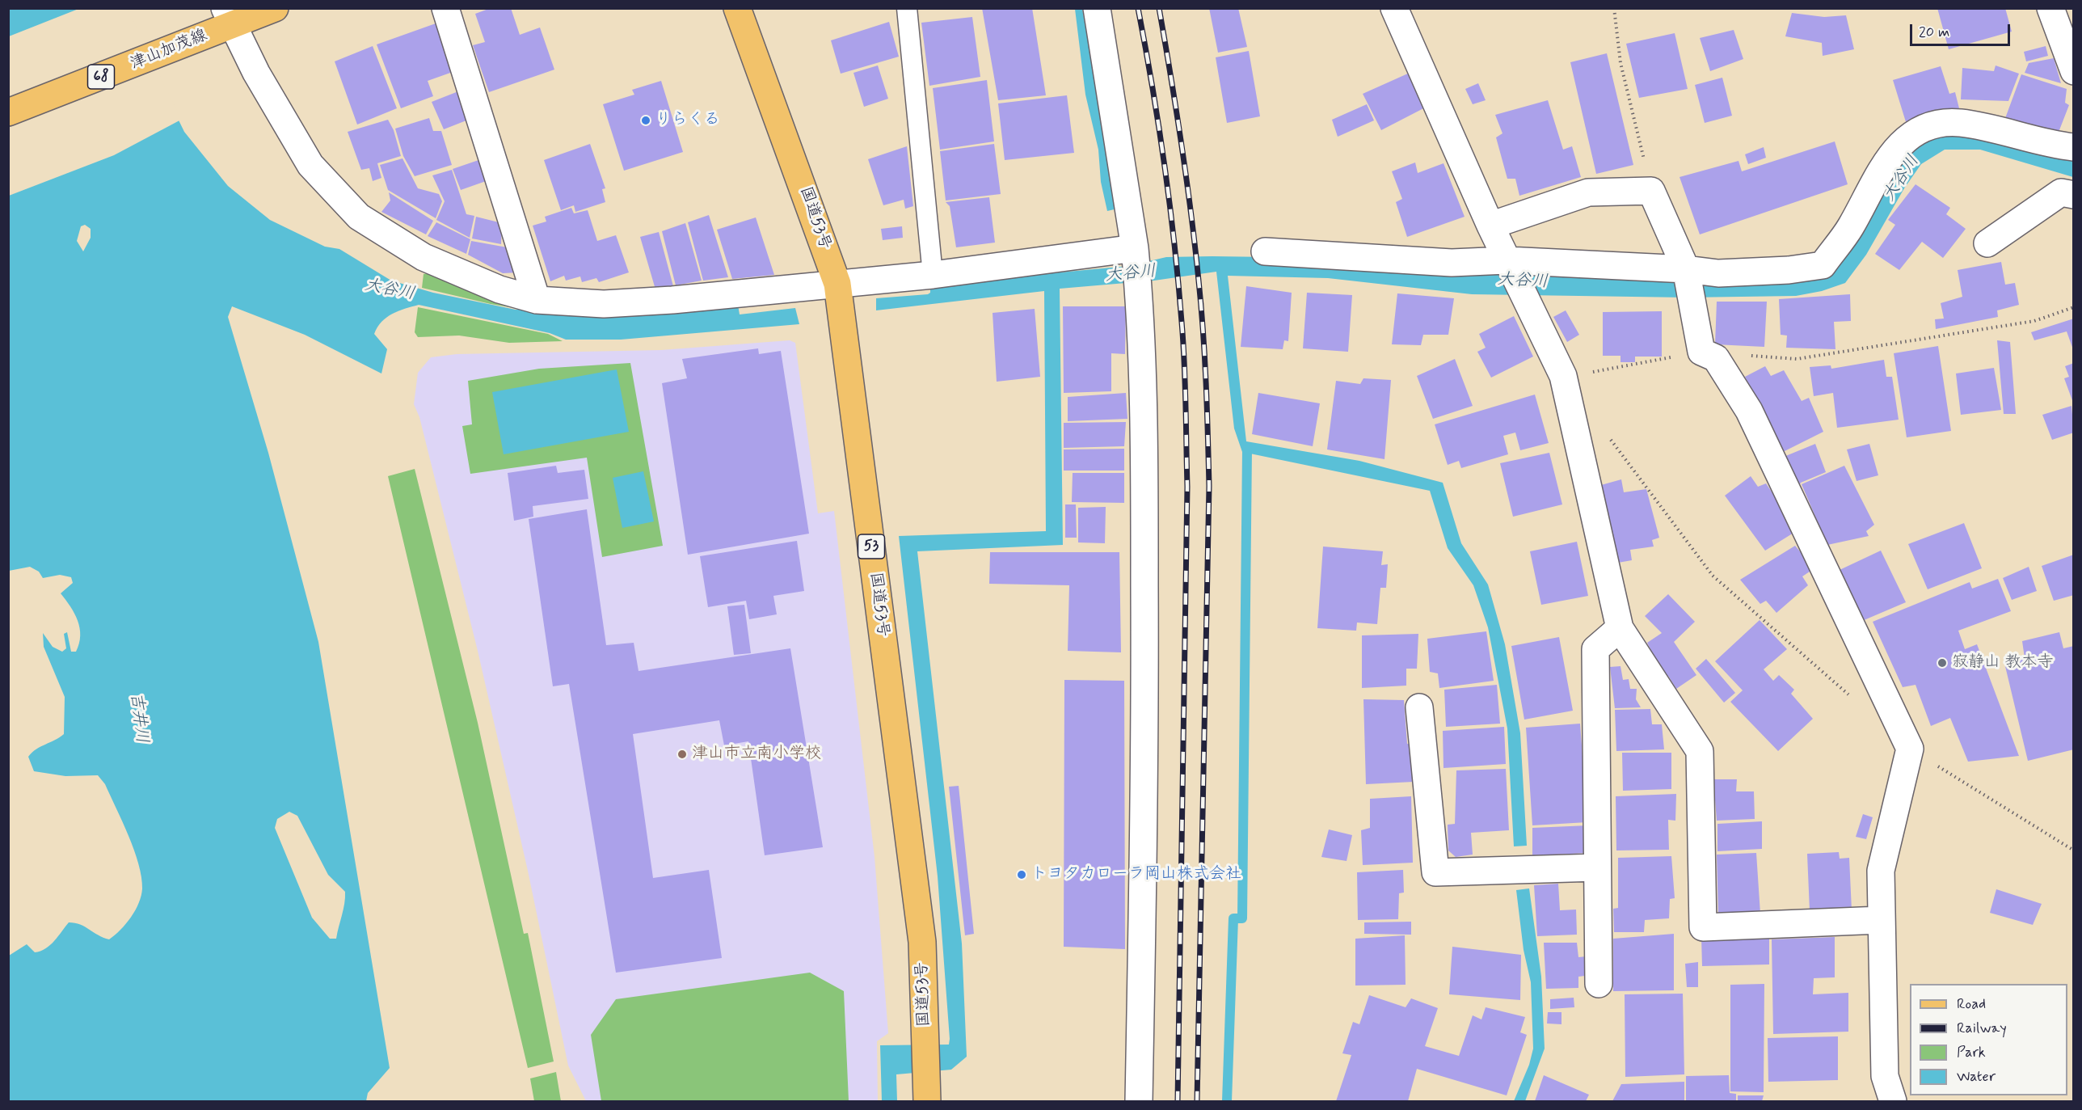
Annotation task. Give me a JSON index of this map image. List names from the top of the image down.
{
  "streets": {
    "main road": [
      "津山加茂線",
      "68",
      "国道53号",
      "53"
    ]
  },
  "water": ["大谷川", "吉井川"],
  "places": [
    "りらくる",
    "寂静山 教本寺",
    "津山市立南小学校",
    "トヨタカローラ岡山株式会社"
  ],
  "legend": [
    "Road",
    "Railway",
    "Park",
    "Water"
  ],
  "scale_bar": "20 m"
}
